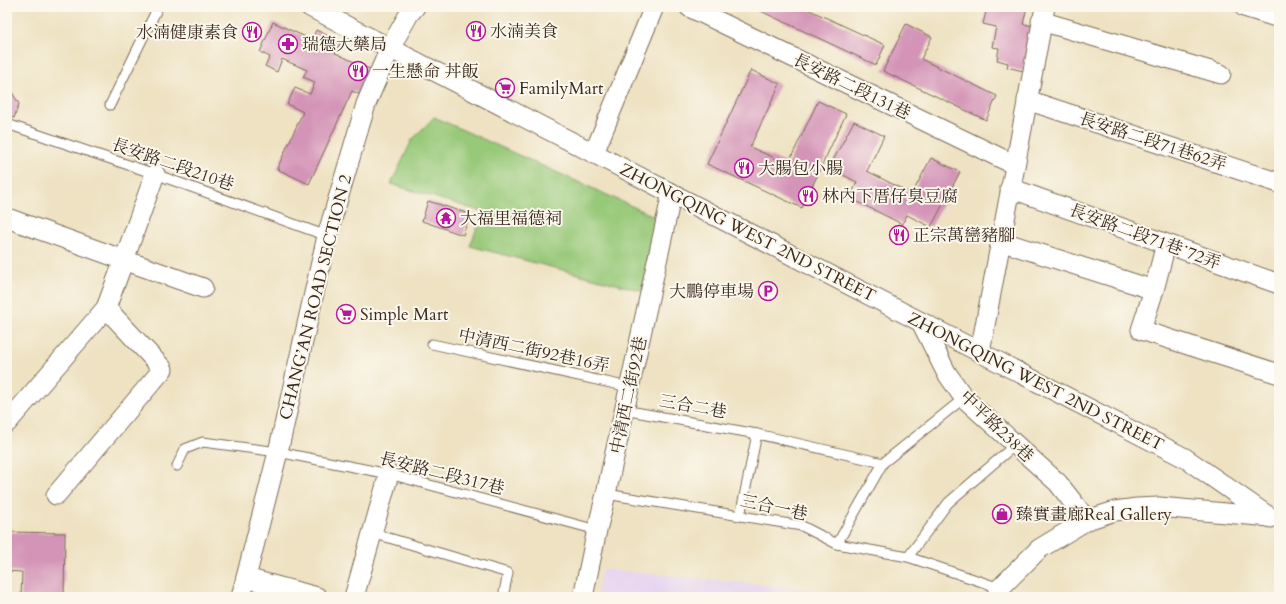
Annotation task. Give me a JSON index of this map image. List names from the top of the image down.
{
  "streets": {
    "street": [
      "長安路二段131巷",
      "長安路二段71巷62弄",
      "ZHONGQING WEST 2ND STREET",
      "長安路二段71巷˙72弄",
      "CHANG’AN ROAD SECTION 2",
      "中清西二街92巷",
      "中平路238巷"
    ],
    "lane": [
      "長安路二段210巷",
      "中清西二街92巷16弄",
      "三合二巷",
      "長安路二段317巷",
      "三合一巷"
    ]
  },
  "crossings": [
    ["長安路二段210巷", "CHANG’AN ROAD SECTION 2"],
    ["ZHONGQING WEST 2ND STREET", "CHANG’AN ROAD SECTION 2"],
    ["ZHONGQING WEST 2ND STREET", "中清西二街92巷"],
    ["ZHONGQING WEST 2ND STREET", "中平路238巷"],
    ["CHANG’AN ROAD SECTION 2", "長安路二段317巷"],
    ["中清西二街92巷16弄", "中清西二街92巷"],
    ["中清西二街92巷", "三合二巷"],
    ["中清西二街92巷", "長安路二段317巷"],
    ["中清西二街92巷", "三合一巷"]
  ],
  "places": {
    "restaurant": [
      "水湳美食",
      "水湳健康素食",
      "一生懸命 丼飯",
      "大腸包小腸",
      "林內下厝仔臭豆腐",
      "正宗萬巒豬腳"
    ],
    "pharmacy": ["瑞德大藥局"],
    "supermarket": ["FamilyMart", "Simple Mart"],
    "temple": ["大福里福德祠"],
    "parking": ["大鵬停車場"],
    "shop": ["臻實畫廊Real Gallery"]
  }
}
